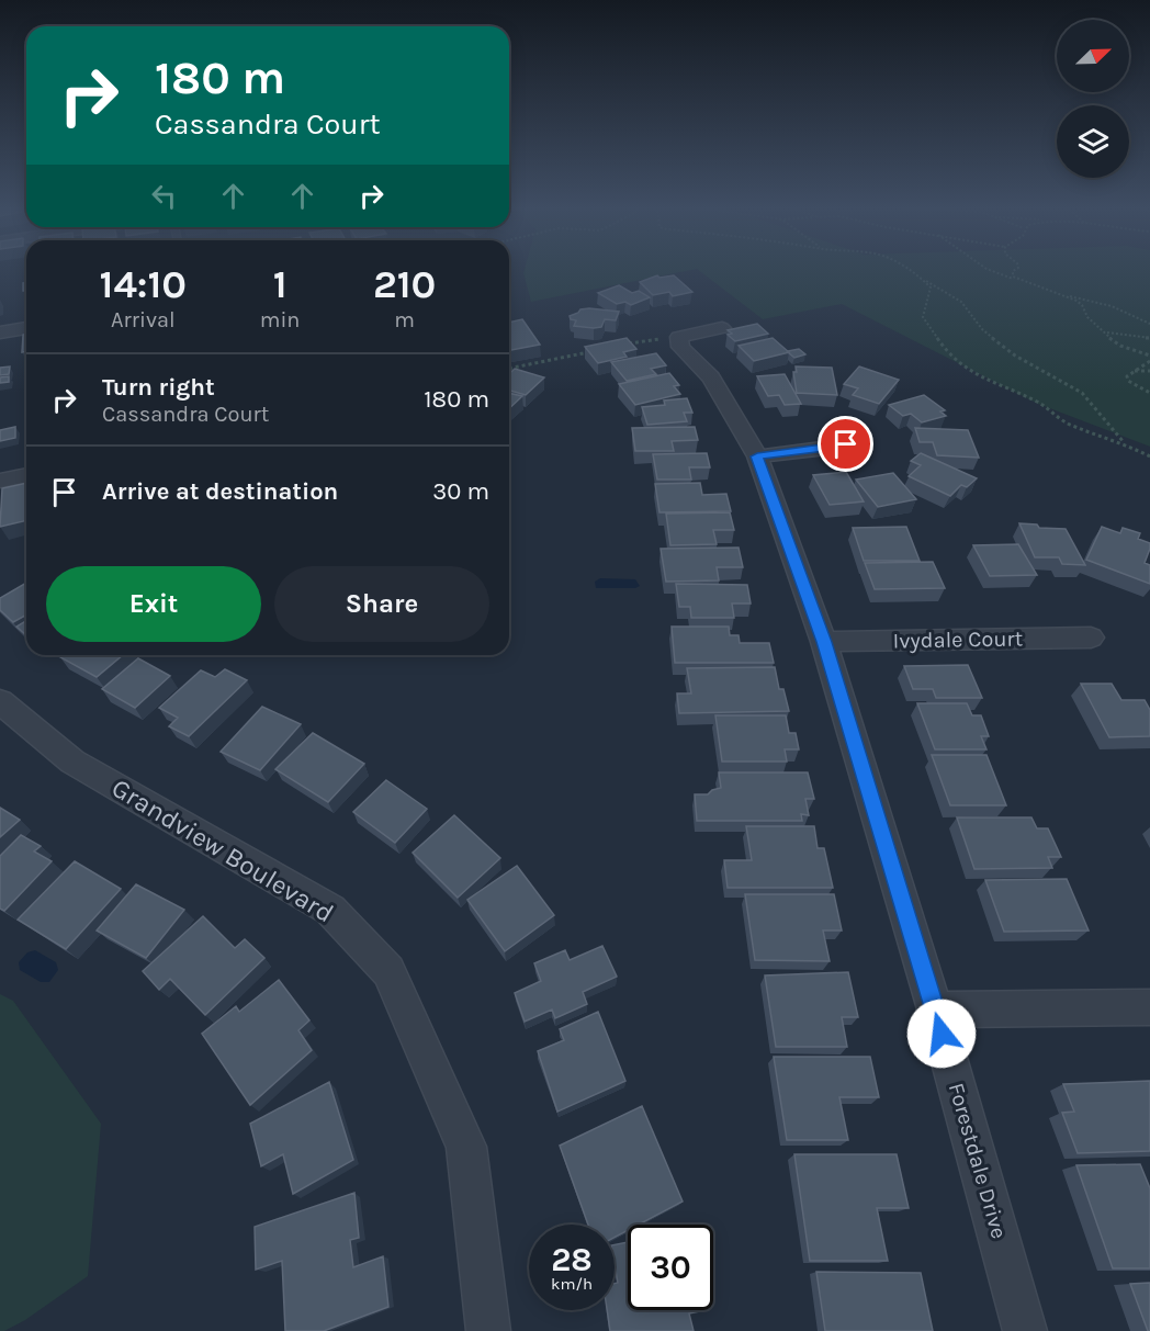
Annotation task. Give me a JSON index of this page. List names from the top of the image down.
{
  "streets": {
    "street": ["Ivydale Court", "Grandview Boulevard", "Forestdale Drive"]
  },
  "crossings": [
    ["Ivydale Court", "Forestdale Drive"]
  ],
  "north": "top right",
  "page": {
    "turn": ["180 m", "Cassandra Court"],
    "eta": [
      "14:10",
      "Arrival",
      "1",
      "min",
      "210",
      "m"
    ],
    "list": [
      {
        "name": "Turn right",
        "note": "Cassandra Court",
        "value": "180 m"
      },
      {
        "name": "Arrive at destination",
        "value": "30 m"
      }
    ],
    "buttons": ["Exit", "Share"],
    "speed": "28 km/h",
    "limit": "30"
  }
}
